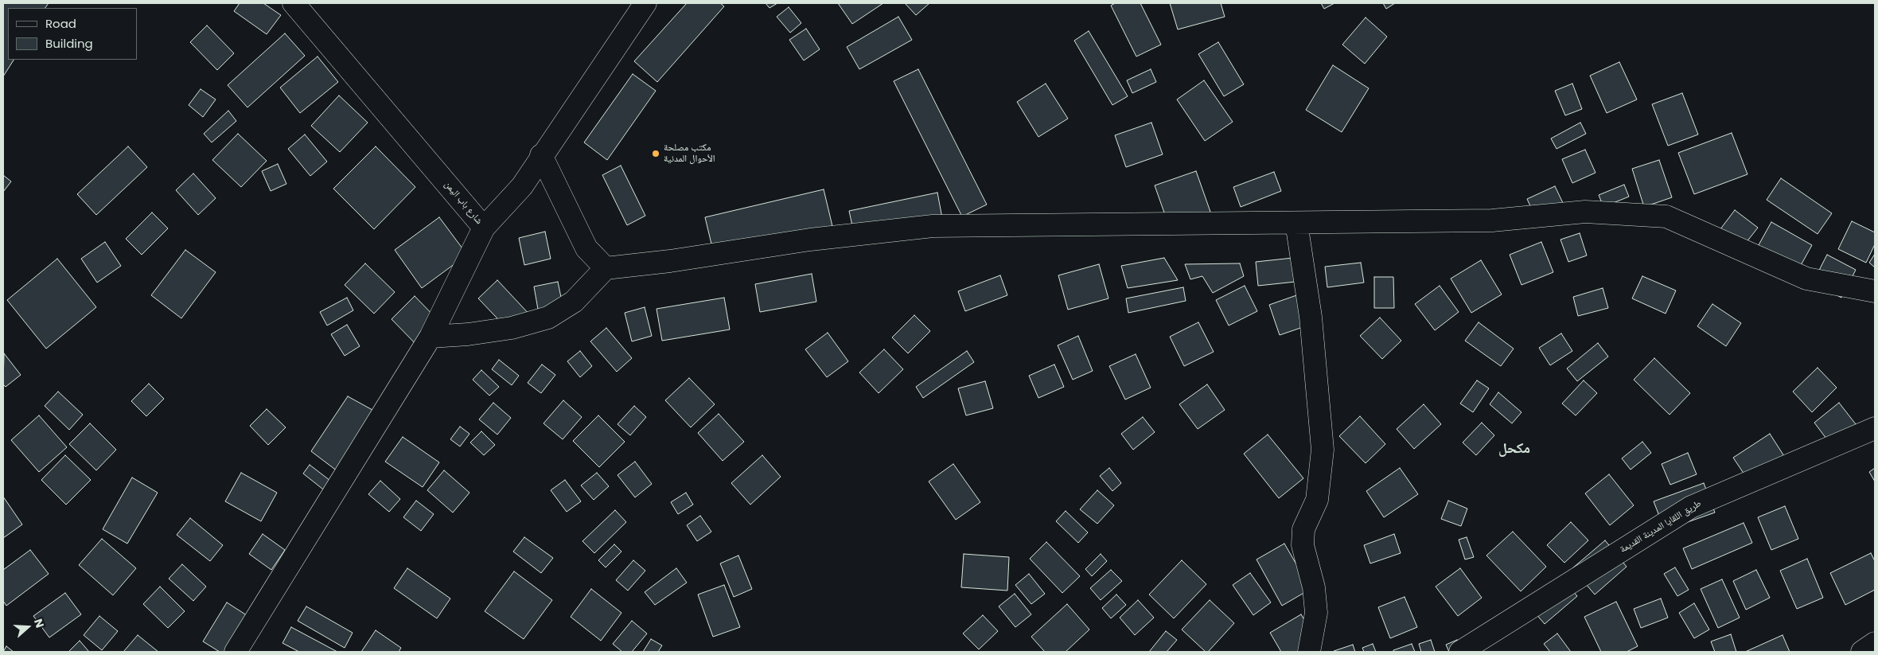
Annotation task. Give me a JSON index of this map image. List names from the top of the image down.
{
  "streets": {
    "street": ["شارع باب اليمن", "طريق اللقايا المدينة القديمة"]
  },
  "districts": ["مكحل"],
  "places": ["مكتب مصلحة الأحوال المدنية"],
  "legend": ["Road", "Building"],
  "north": "right"
}
